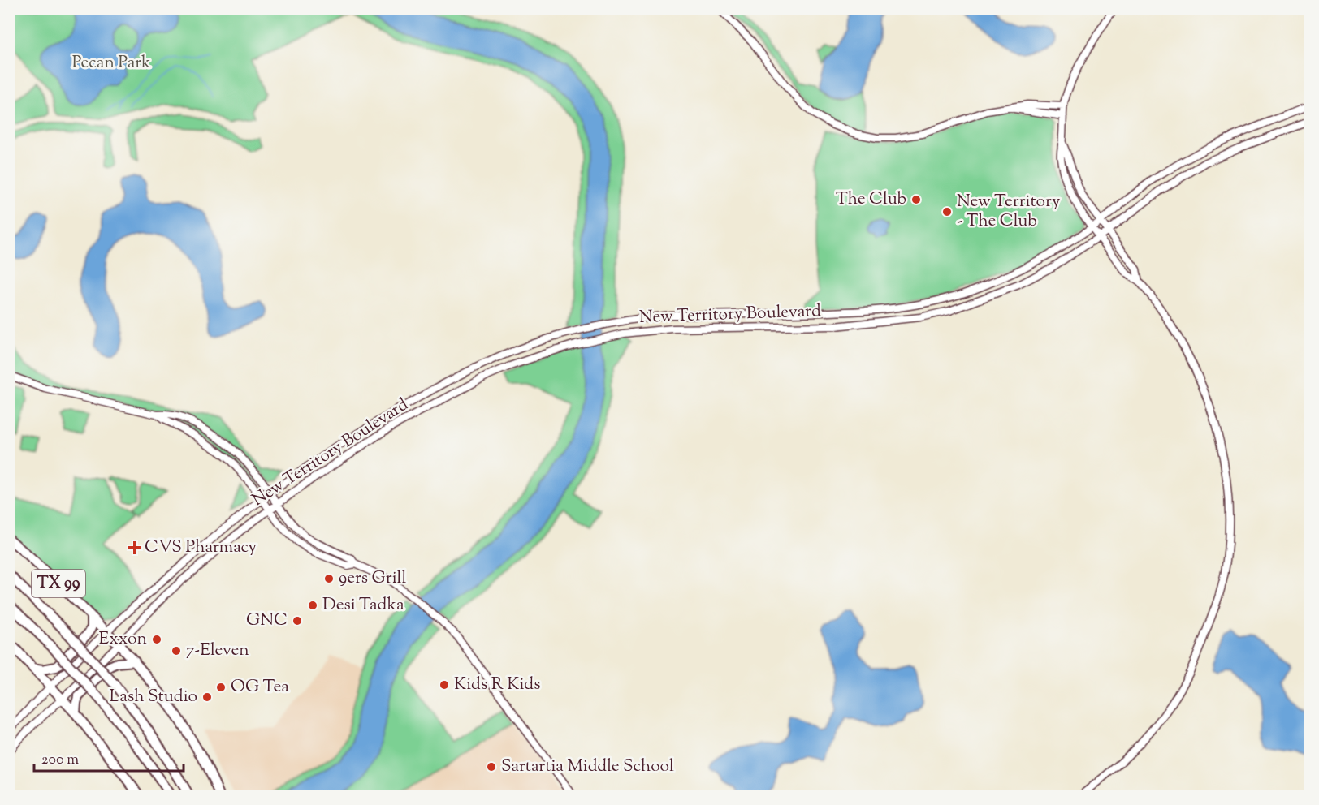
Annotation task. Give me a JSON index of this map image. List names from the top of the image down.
{
  "streets": {
    "highway": ["TX 99"],
    "main road": ["New Territory Boulevard"]
  },
  "crossings": [
    ["New Territory Boulevard", "TX 99"]
  ],
  "parks": ["Pecan Park"],
  "places": {
    "other": [
      "The Club",
      "New Territory - The Club",
      "9ers Grill",
      "Desi Tadka",
      "GNC",
      "Exxon",
      "7-Eleven",
      "Kids R Kids",
      "OG Tea",
      "Lash Studio",
      "Sartartia Middle School"
    ],
    "health": ["CVS Pharmacy"]
  },
  "scale_bar": "200 m"
}
